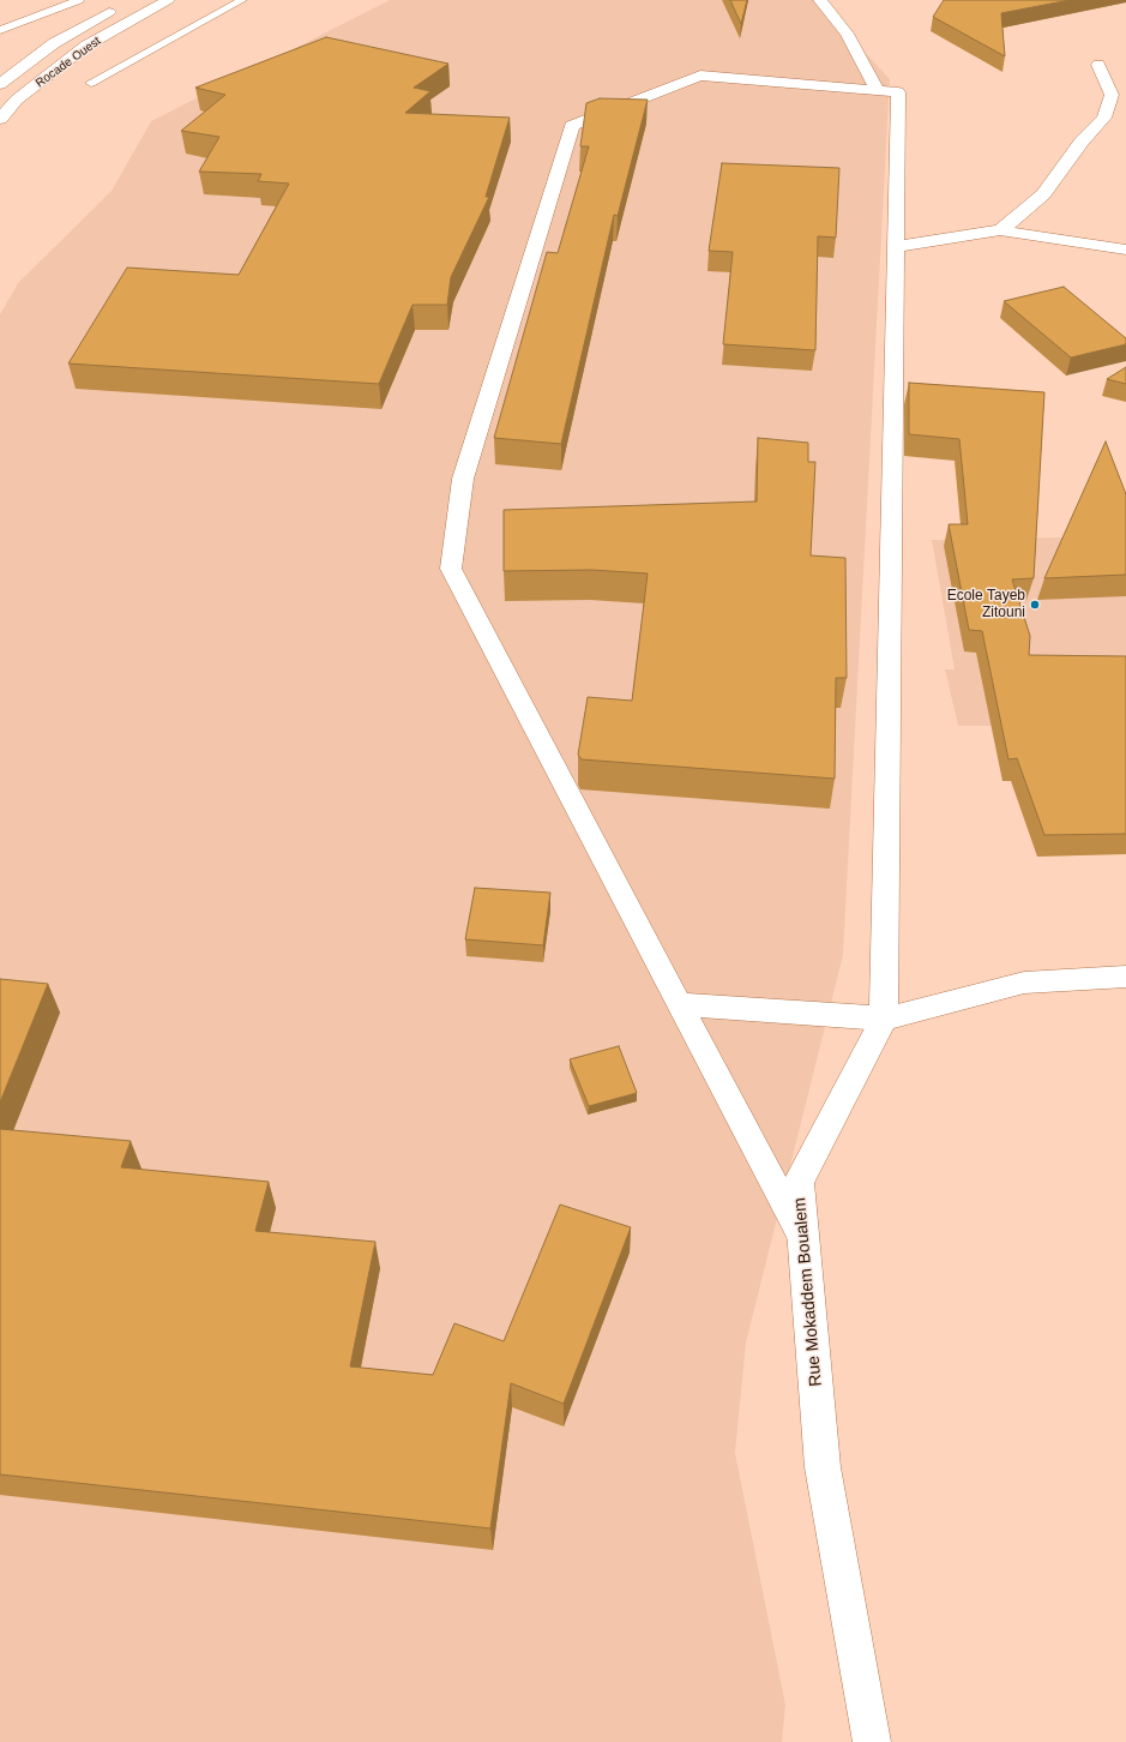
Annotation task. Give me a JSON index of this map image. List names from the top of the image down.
{
  "streets": {
    "main road": ["Rocade Ouest", "Rue Mokaddem Boualem"]
  },
  "places": ["Ecole Tayeb Zitouni"]
}
